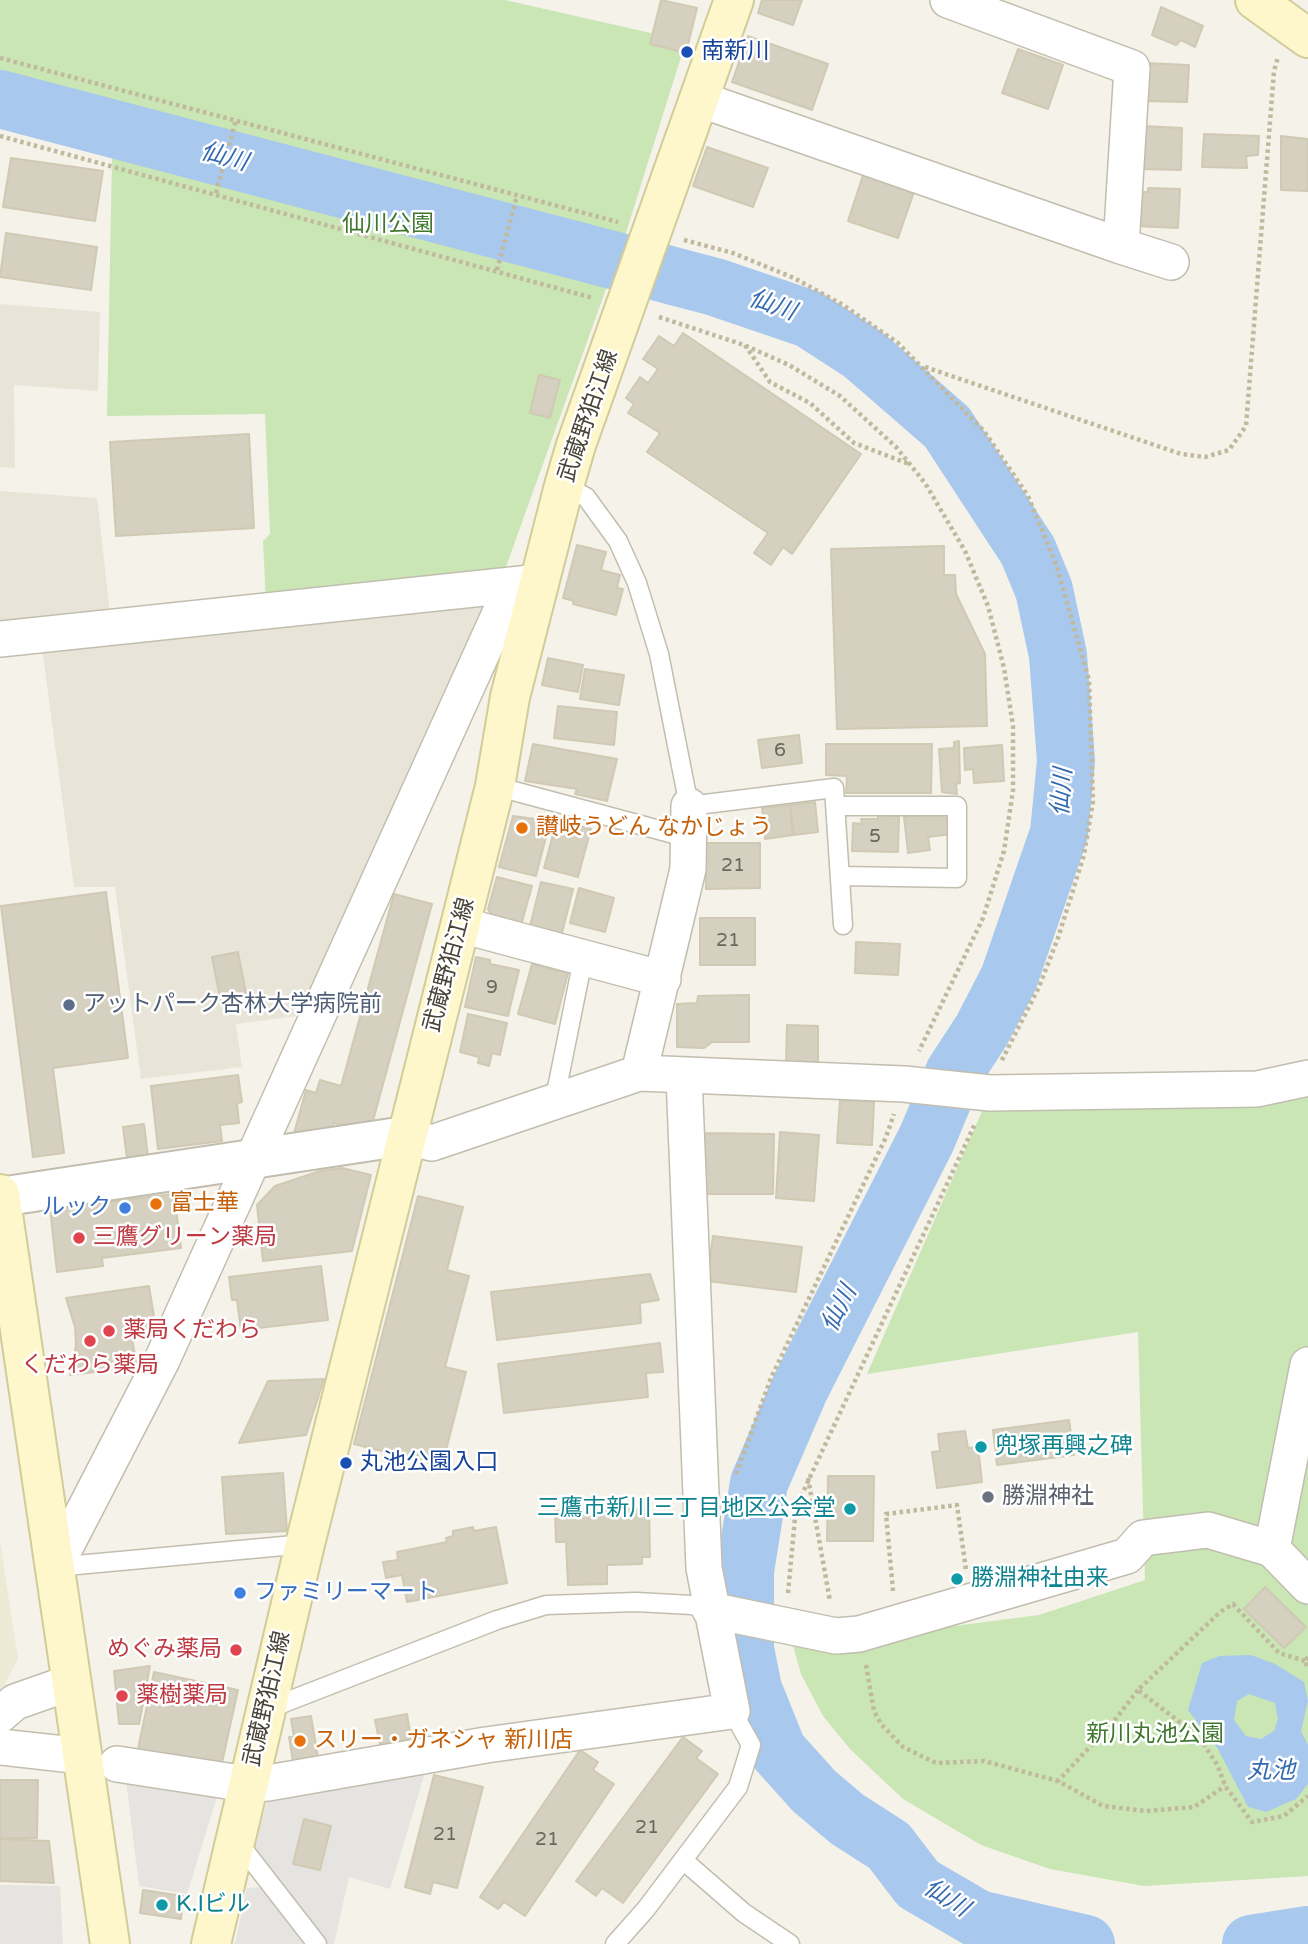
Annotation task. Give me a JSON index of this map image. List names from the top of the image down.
{
  "streets": {
    "main road": ["武蔵野狛江線"]
  },
  "water": ["仙川", "丸池"],
  "parks": ["仙川公園", "新川丸池公園"],
  "places": [
    "南新川",
    "讃岐うどん なかじょう",
    "アットパーク杏林大学病院前",
    "富士華",
    "ルック",
    "三鷹グリーン薬局",
    "薬局くだわら",
    "くだわら薬局",
    "兜塚再興之碑",
    "丸池公園入口",
    "勝淵神社",
    "三鷹市新川三丁目地区公会堂",
    "勝淵神社由来",
    "ファミリーマート",
    "めぐみ薬局",
    "薬樹薬局",
    "スリー・ガネシャ 新川店",
    "K.Iビル"
  ],
  "house_numbers": [
    "6",
    "5",
    "21",
    "21",
    "9",
    "21",
    "21",
    "21"
  ]
}
